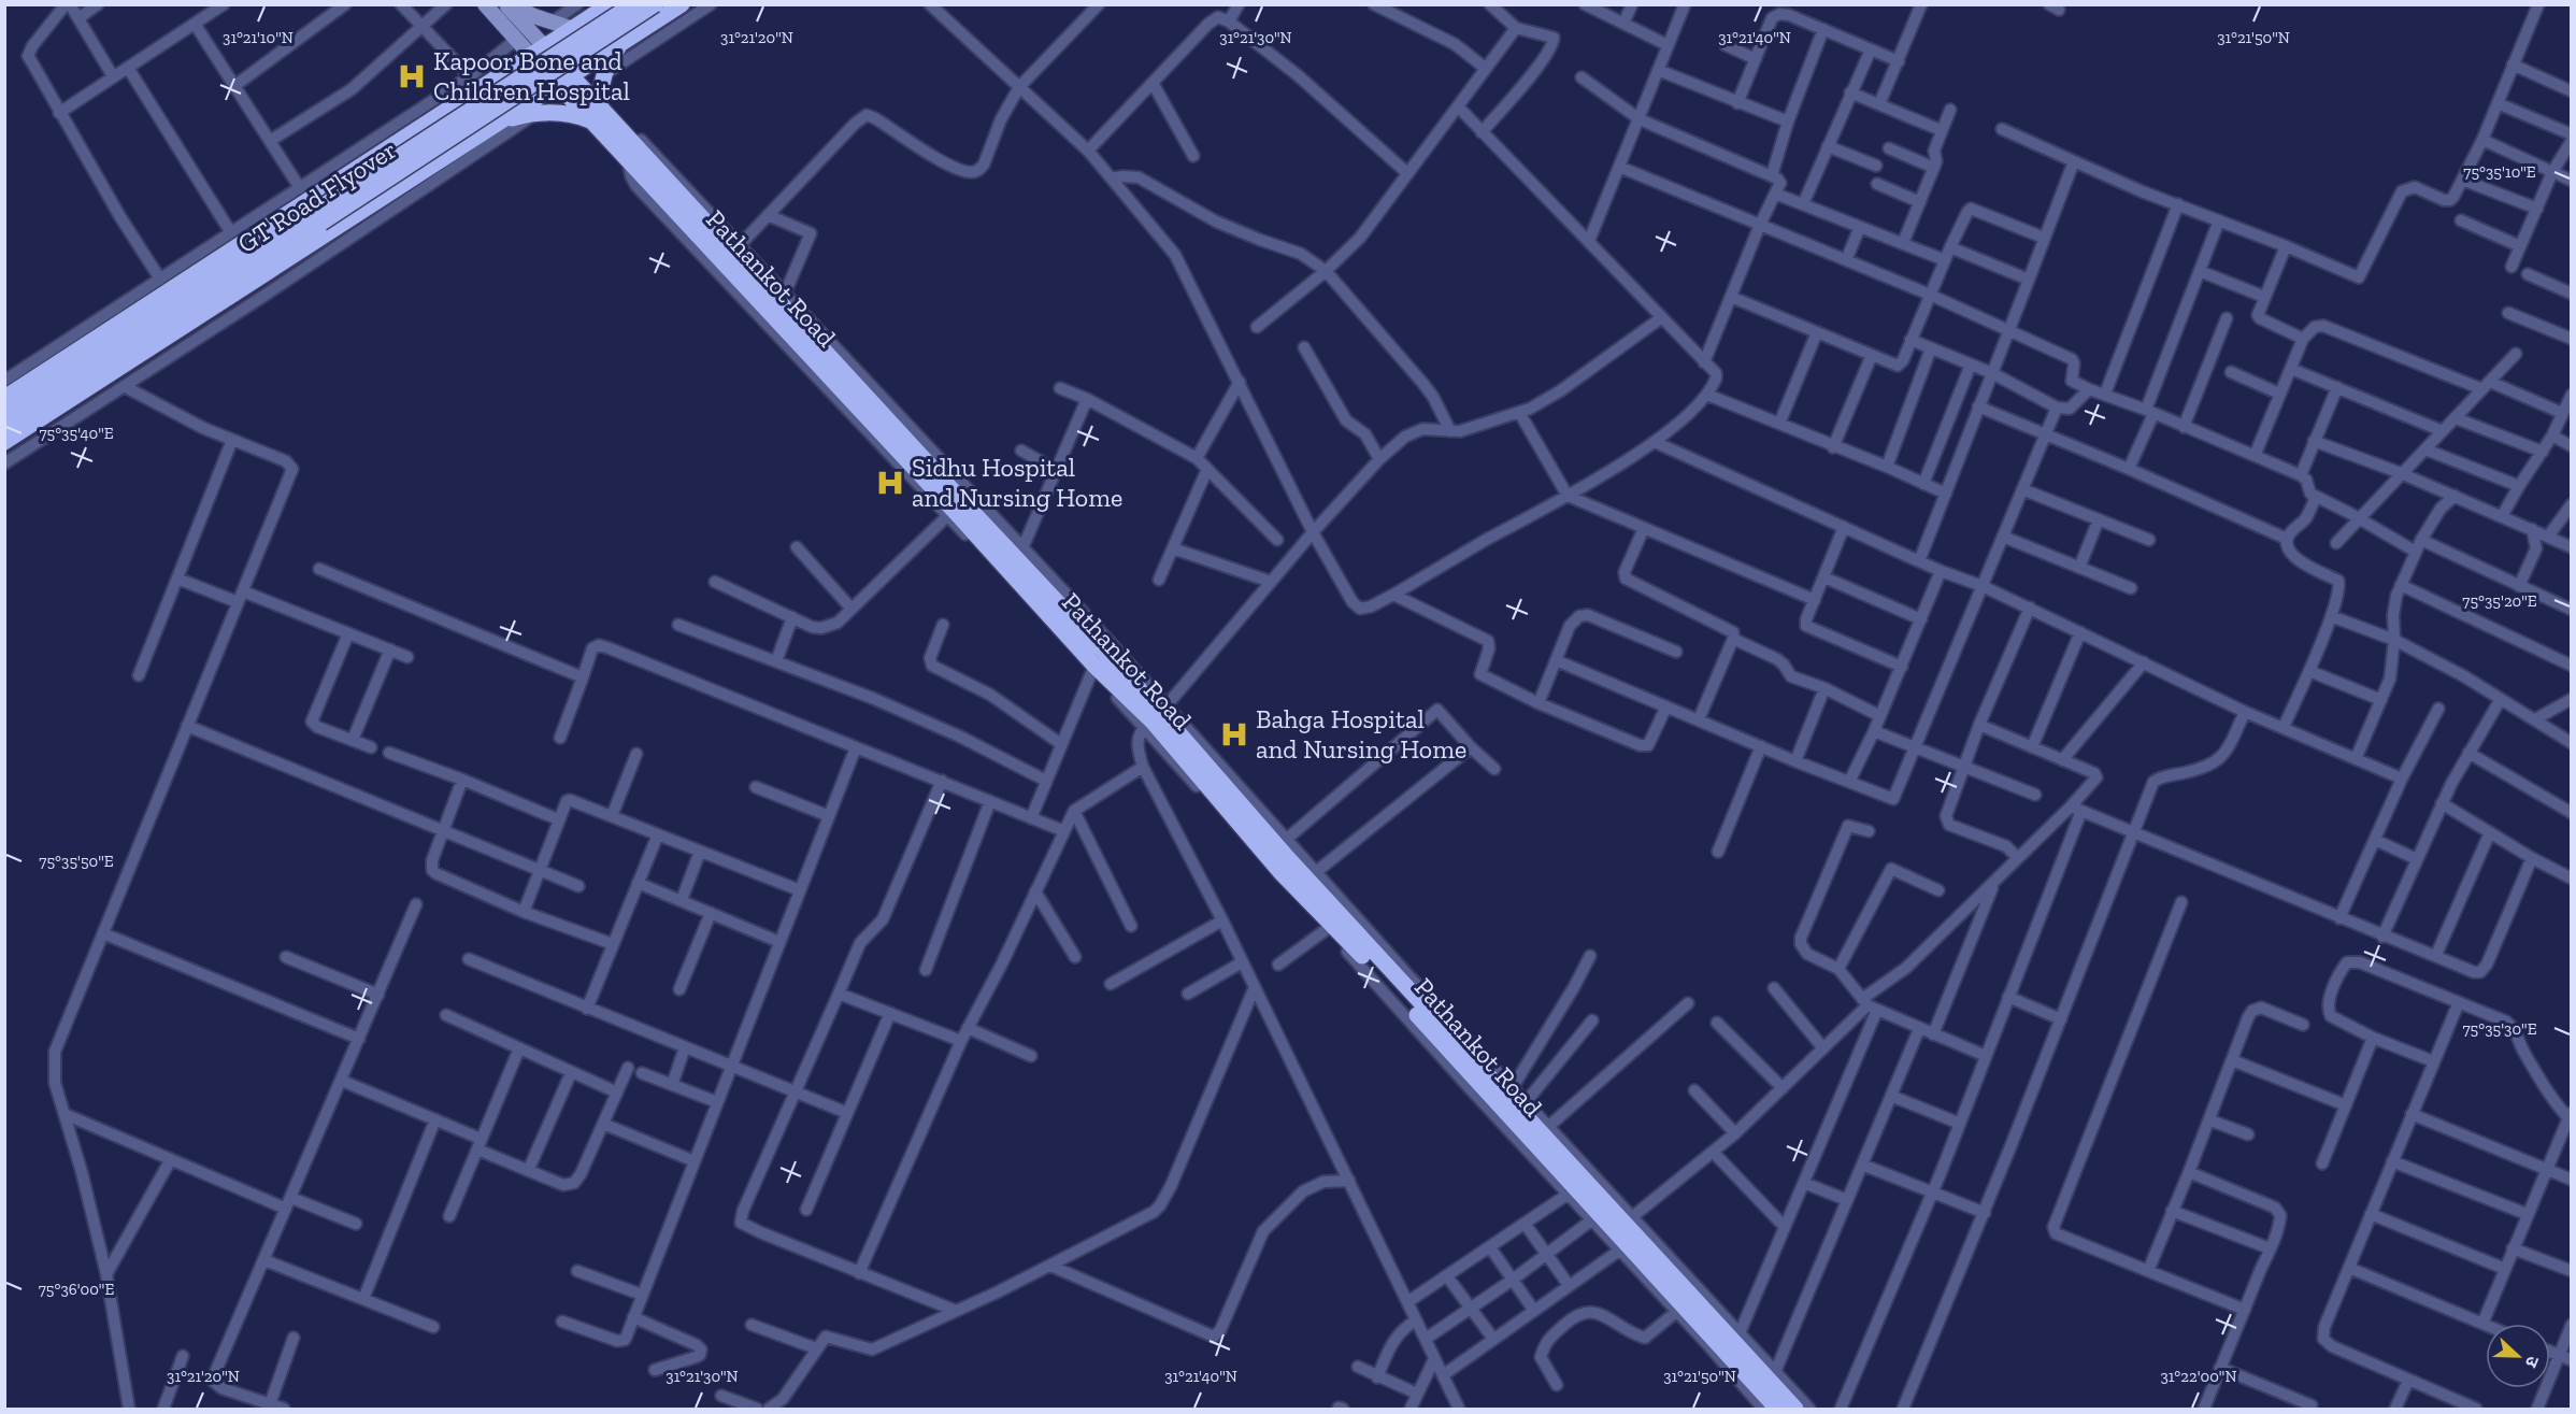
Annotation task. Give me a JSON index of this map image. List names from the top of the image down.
{
  "streets": {
    "highway": ["GT Road Flyover", "Pathankot Road"]
  },
  "places": {
    "hospital": ["Kapoor Bone and Children Hospital", "Sidhu Hospital and Nursing Home", "Bahga Hospital and Nursing Home"]
  },
  "north": "right",
  "coordinates": [
    "31°21'20\"N",
    "31°21'30\"N",
    "31°21'50\"N",
    "31°21'10\"N",
    "31°21'40\"N",
    "75°35'10\"E",
    "75°35'40\"E",
    "75°35'20\"E",
    "75°35'50\"E",
    "75°35'30\"E",
    "75°36'00\"E",
    "31°22'00\"N"
  ]
}
